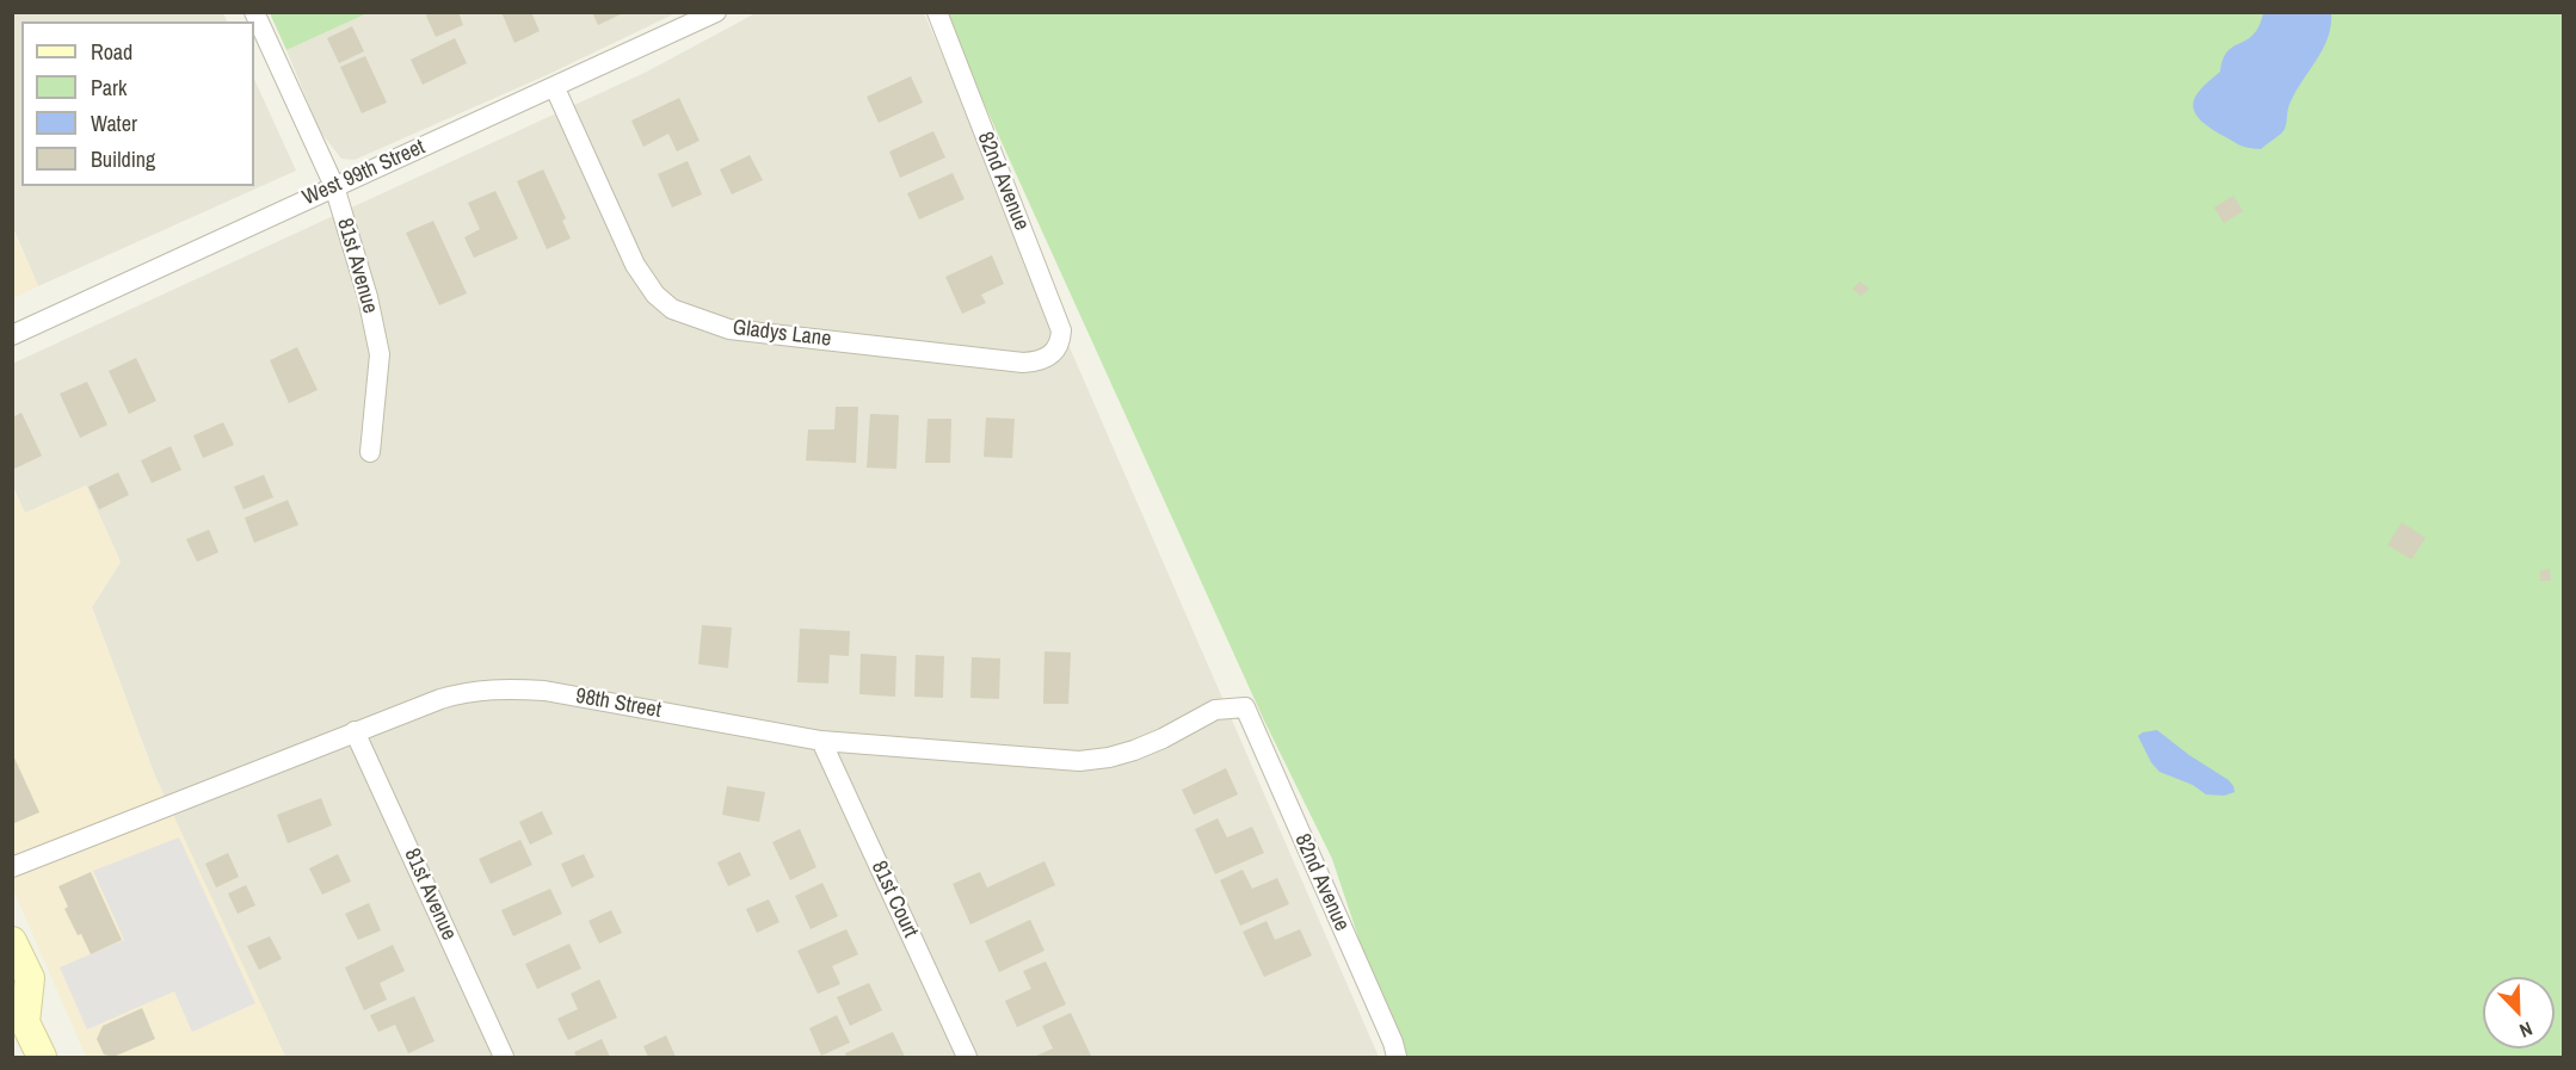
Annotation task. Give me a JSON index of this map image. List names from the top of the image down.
{
  "streets": {
    "street": [
      "West 99th Street",
      "82nd Avenue",
      "81st Avenue",
      "Gladys Lane",
      "98th Street",
      "81st Court"
    ]
  },
  "crossings": [
    ["West 99th Street", "81st Avenue"],
    ["West 99th Street", "Gladys Lane"],
    ["82nd Avenue", "Gladys Lane"],
    ["82nd Avenue", "98th Street"],
    ["81st Avenue", "98th Street"],
    ["98th Street", "81st Court"]
  ],
  "legend": [
    "Road",
    "Park",
    "Water",
    "Building"
  ],
  "north": "bottom right"
}
